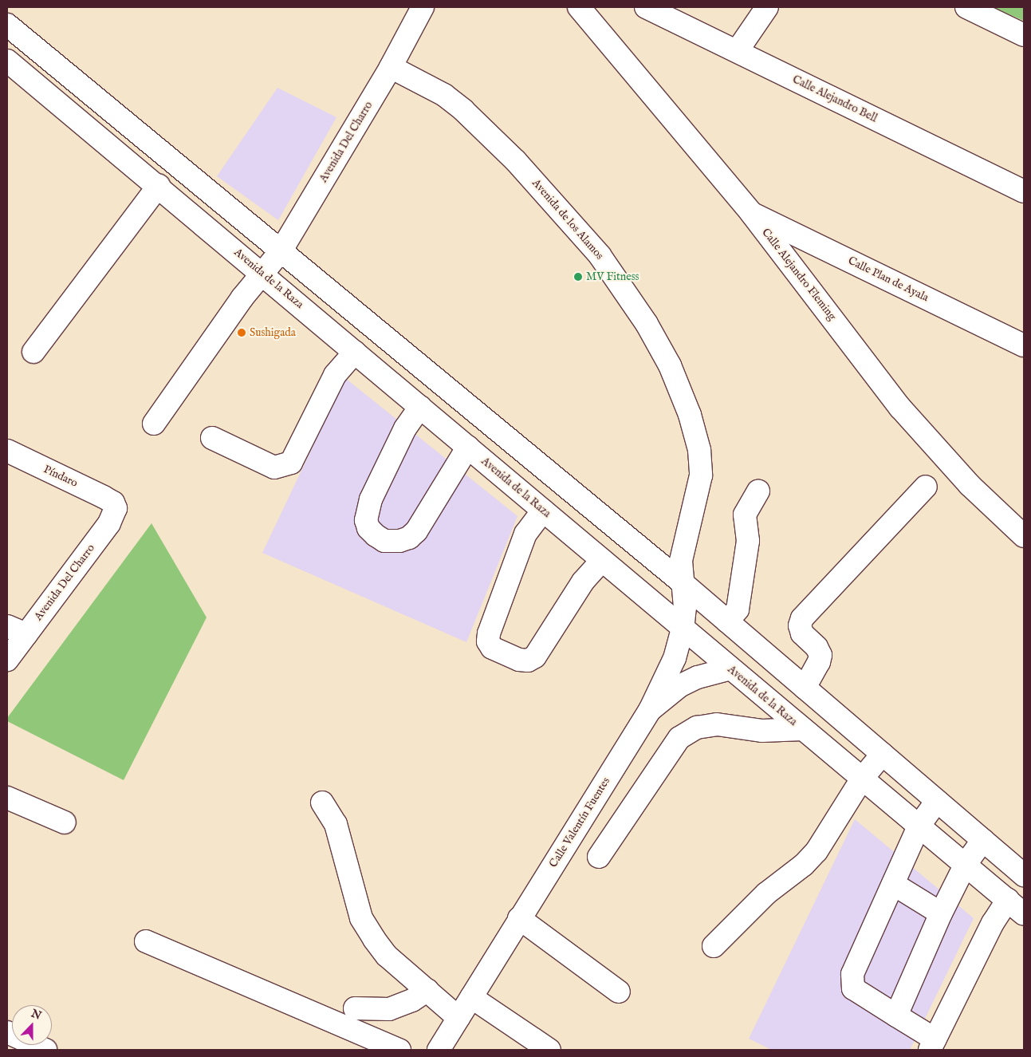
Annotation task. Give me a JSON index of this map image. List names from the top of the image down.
{
  "streets": {
    "street": [
      "Calle Alejandro Bell",
      "Avenida Del Charro",
      "Avenida de los Alamos",
      "Calle Alejandro Fleming",
      "Avenida de la Raza",
      "Calle Plan de Ayala",
      "Píndaro",
      "Calle Valentín Fuentes"
    ]
  },
  "crossings": [
    ["Avenida Del Charro", "Avenida de los Alamos"],
    ["Avenida Del Charro", "Avenida de la Raza"],
    ["Avenida Del Charro", "Píndaro"],
    ["Avenida de los Alamos", "Calle Valentín Fuentes"],
    ["Calle Alejandro Fleming", "Calle Plan de Ayala"],
    ["Avenida de la Raza", "Calle Valentín Fuentes"]
  ],
  "places": ["MV Fitness", "Sushigada"],
  "north": "top"
}
